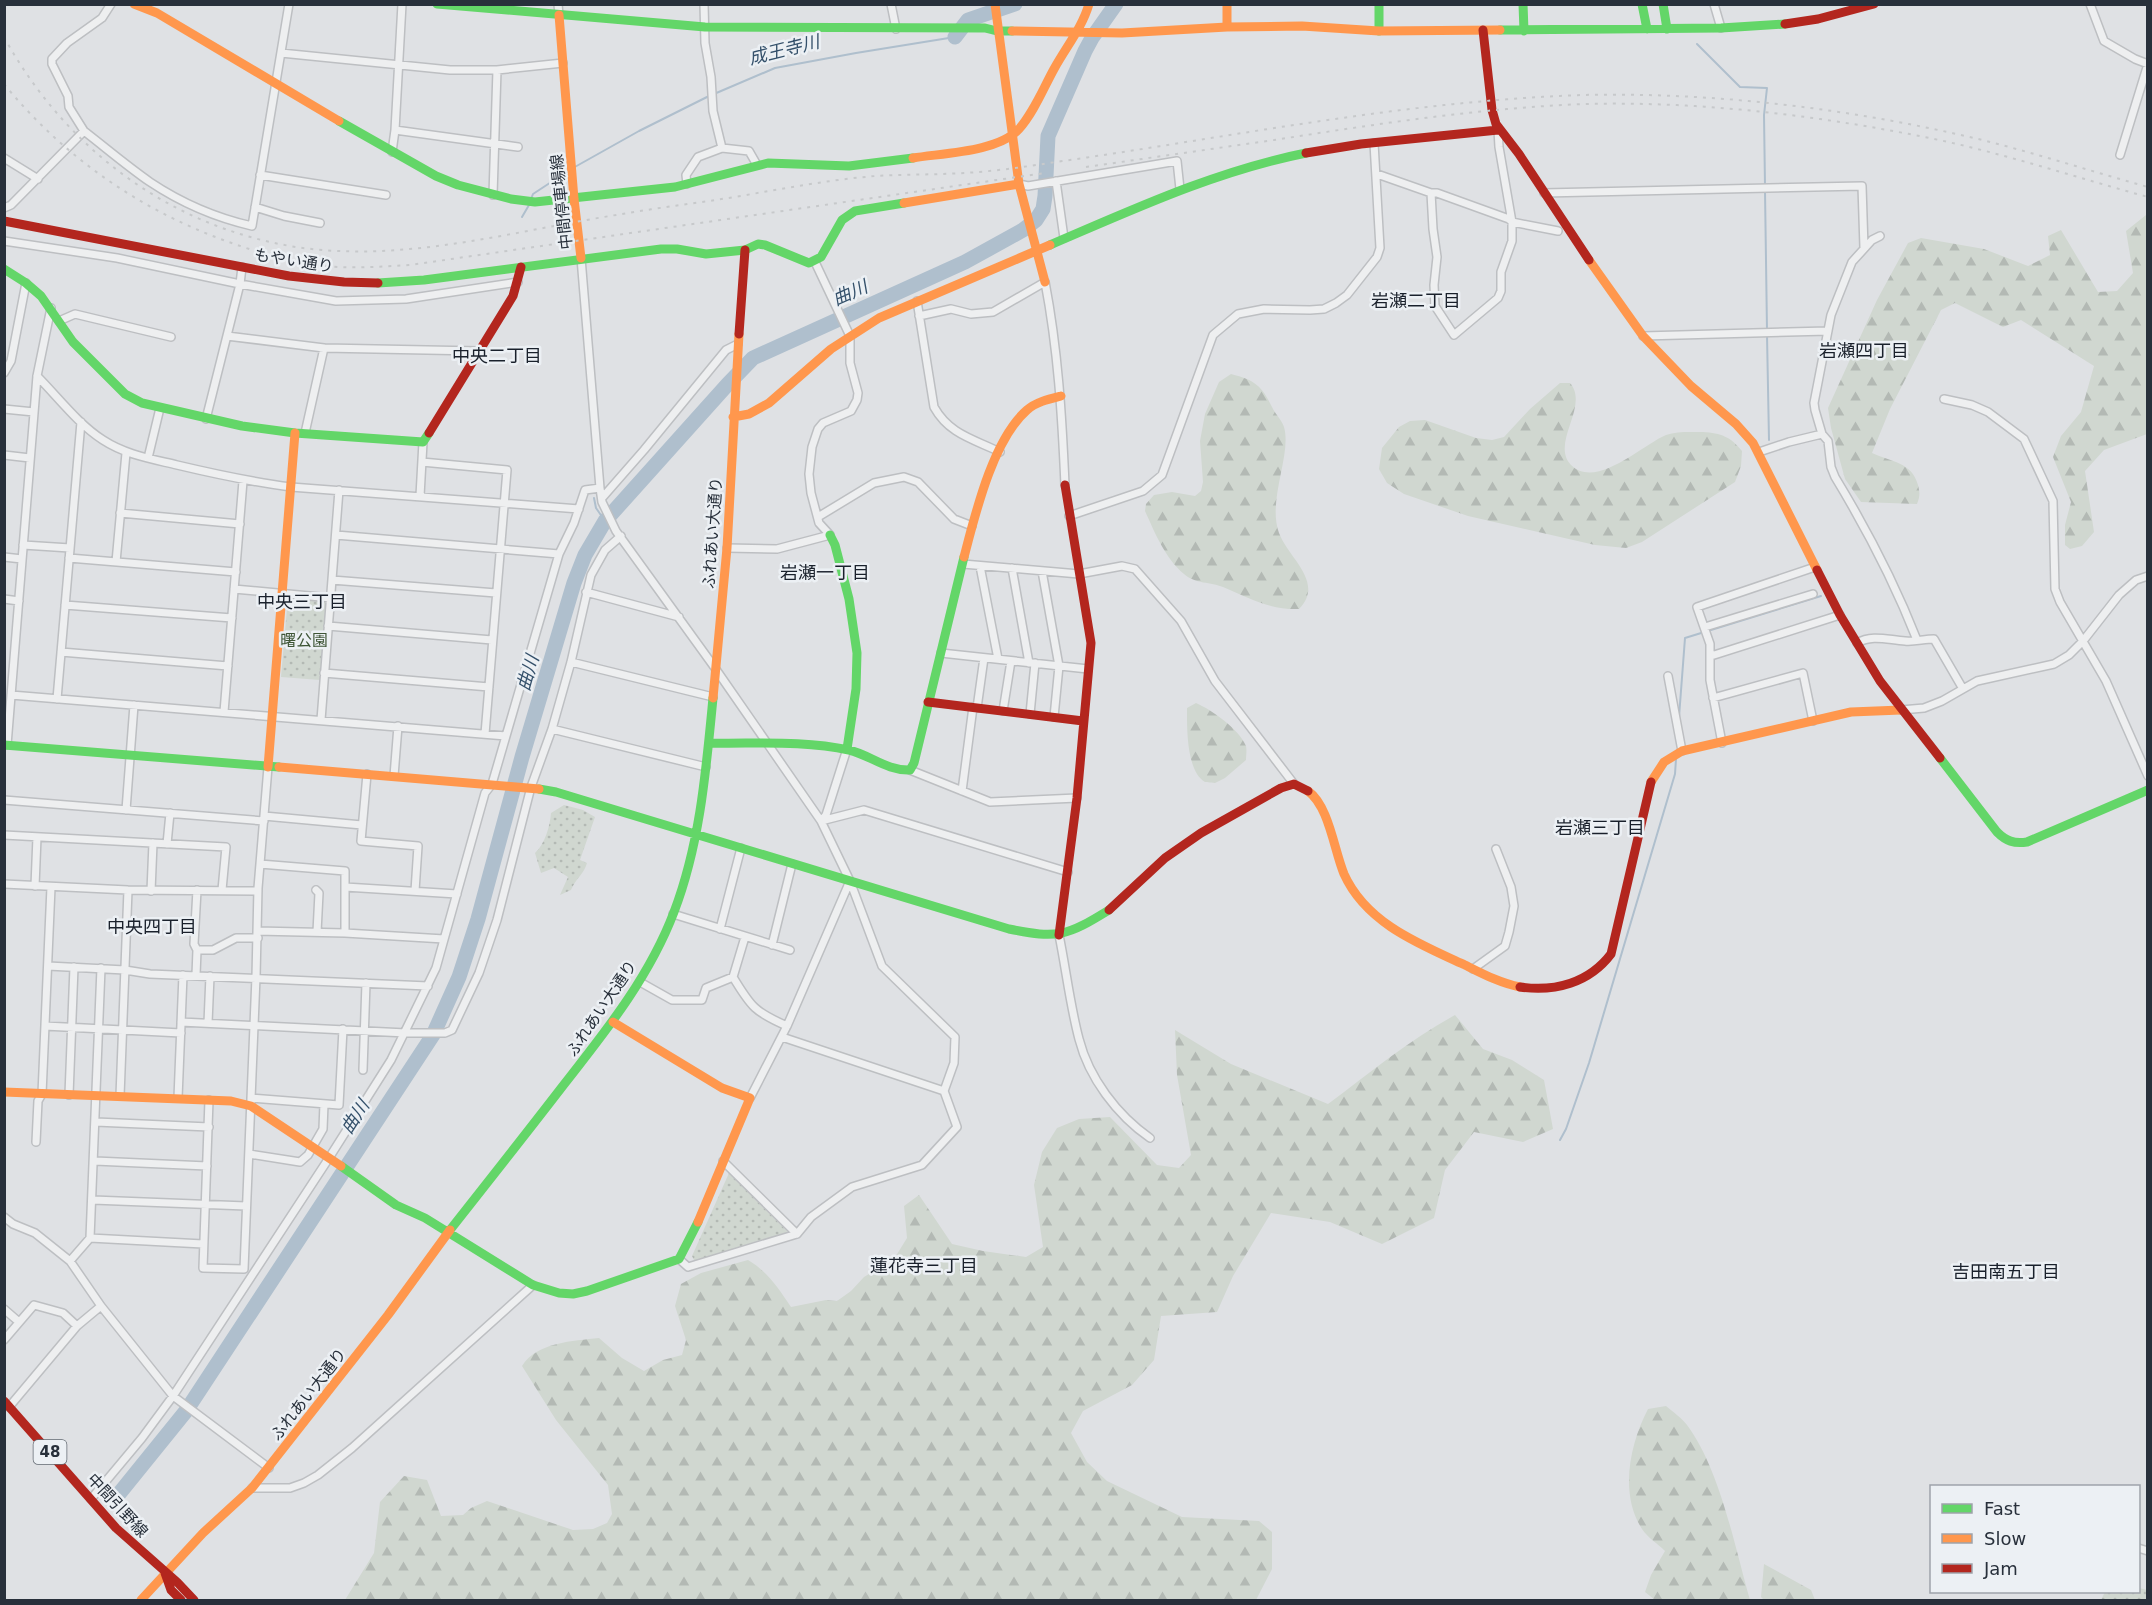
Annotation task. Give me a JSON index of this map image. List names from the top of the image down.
{
  "streets": {
    "street": [
      "中間停車場線",
      "もやい通り",
      "ふれあい大通り",
      "48",
      "中間引野線"
    ]
  },
  "crossings": [
    ["中間停車場線", "もやい通り"],
    ["中間停車場線", "ふれあい大通り"],
    ["ふれあい大通り", "中間引野線"]
  ],
  "districts": [
    "岩瀬二丁目",
    "岩瀬四丁目",
    "中央二丁目",
    "岩瀬一丁目",
    "中央三丁目",
    "岩瀬三丁目",
    "中央四丁目",
    "蓮花寺三丁目",
    "吉田南五丁目"
  ],
  "water": ["成王寺川", "曲川"],
  "parks": ["曙公園"],
  "legend": ["Fast", "Slow", "Jam"]
}
